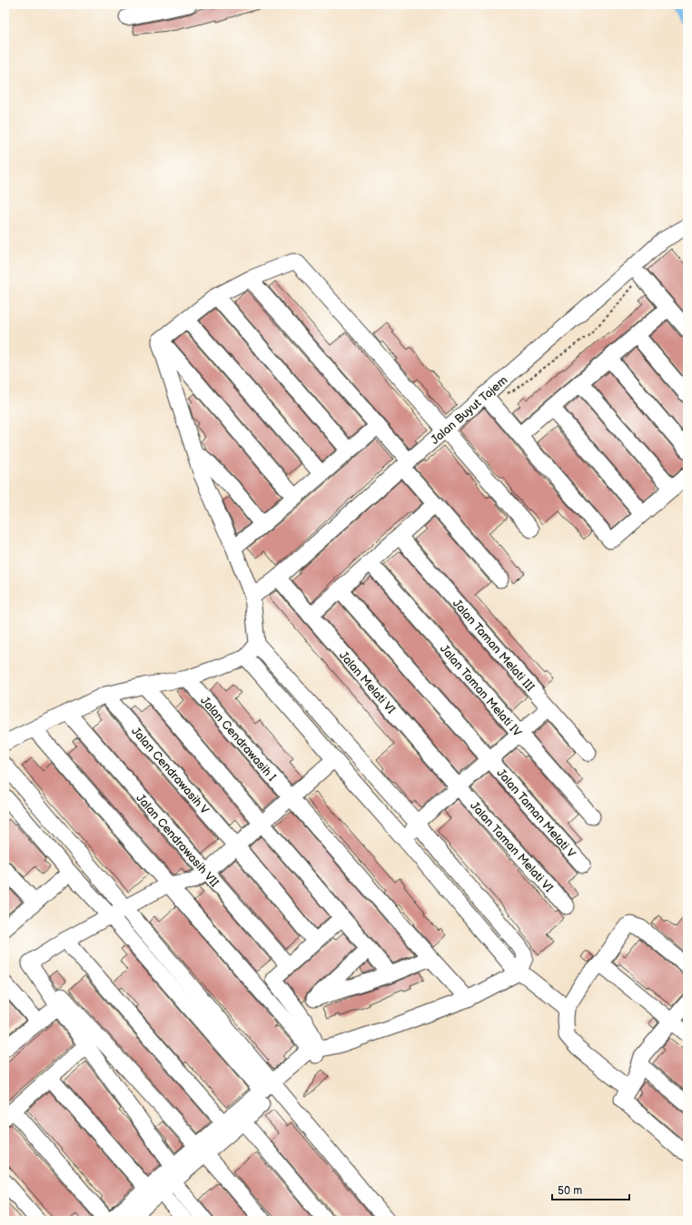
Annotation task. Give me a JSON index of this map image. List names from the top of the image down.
{
  "streets": {
    "street": [
      "Jalan Buyut Tajem",
      "Jalan Taman Melati III",
      "Jalan Melati VI",
      "Jalan Taman Melati IV",
      "Jalan Cendrawasih I",
      "Jalan Cendrawasih V",
      "Jalan Taman Melati V",
      "Jalan Cendrawasih VII",
      "Jalan Taman Melati VI"
    ]
  },
  "crossings": [
    ["Jalan Buyut Tajem", "Jalan Melati VI"],
    ["Jalan Melati VI", "Jalan Taman Melati VI"]
  ],
  "scale_bar": "50 m"
}
